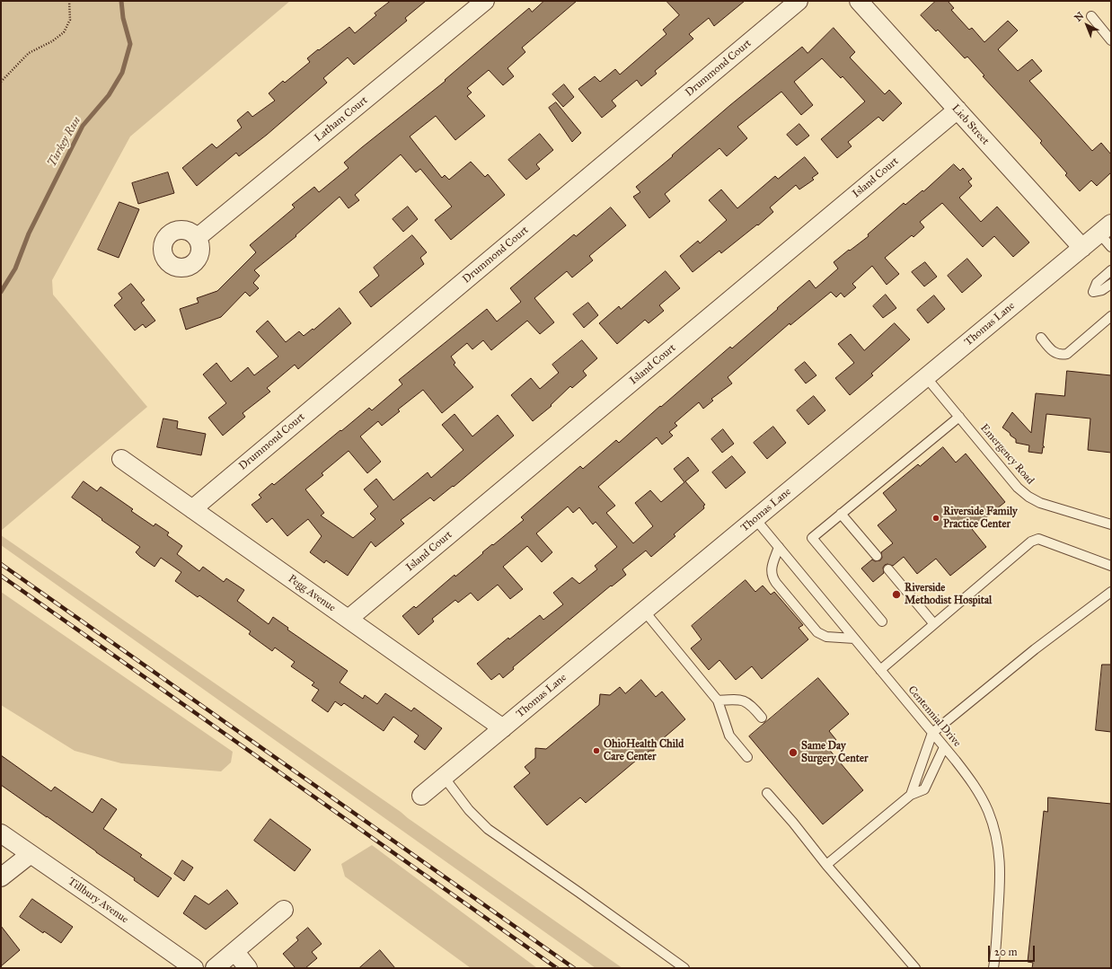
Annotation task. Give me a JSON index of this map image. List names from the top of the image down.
{
  "streets": {
    "street": [
      "Drummond Court",
      "Latham Court",
      "Lieb Street",
      "Island Court",
      "Thomas Lane",
      "Pegg Avenue",
      "Tillbury Avenue"
    ],
    "lane": ["Emergency Road", "Centennial Drive"]
  },
  "crossings": [
    ["Drummond Court", "Pegg Avenue"],
    ["Lieb Street", "Island Court"],
    ["Lieb Street", "Thomas Lane"],
    ["Island Court", "Pegg Avenue"],
    ["Thomas Lane", "Emergency Road"],
    ["Thomas Lane", "Pegg Avenue"],
    ["Thomas Lane", "Centennial Drive"]
  ],
  "water": ["Turkey Run"],
  "places": [
    "Riverside Family Practice Center",
    "Riverside Methodist Hospital",
    "OhioHealth Child Care Center",
    "Same Day Surgery Center"
  ],
  "scale_bar": "20 m",
  "north": "top left"
}
